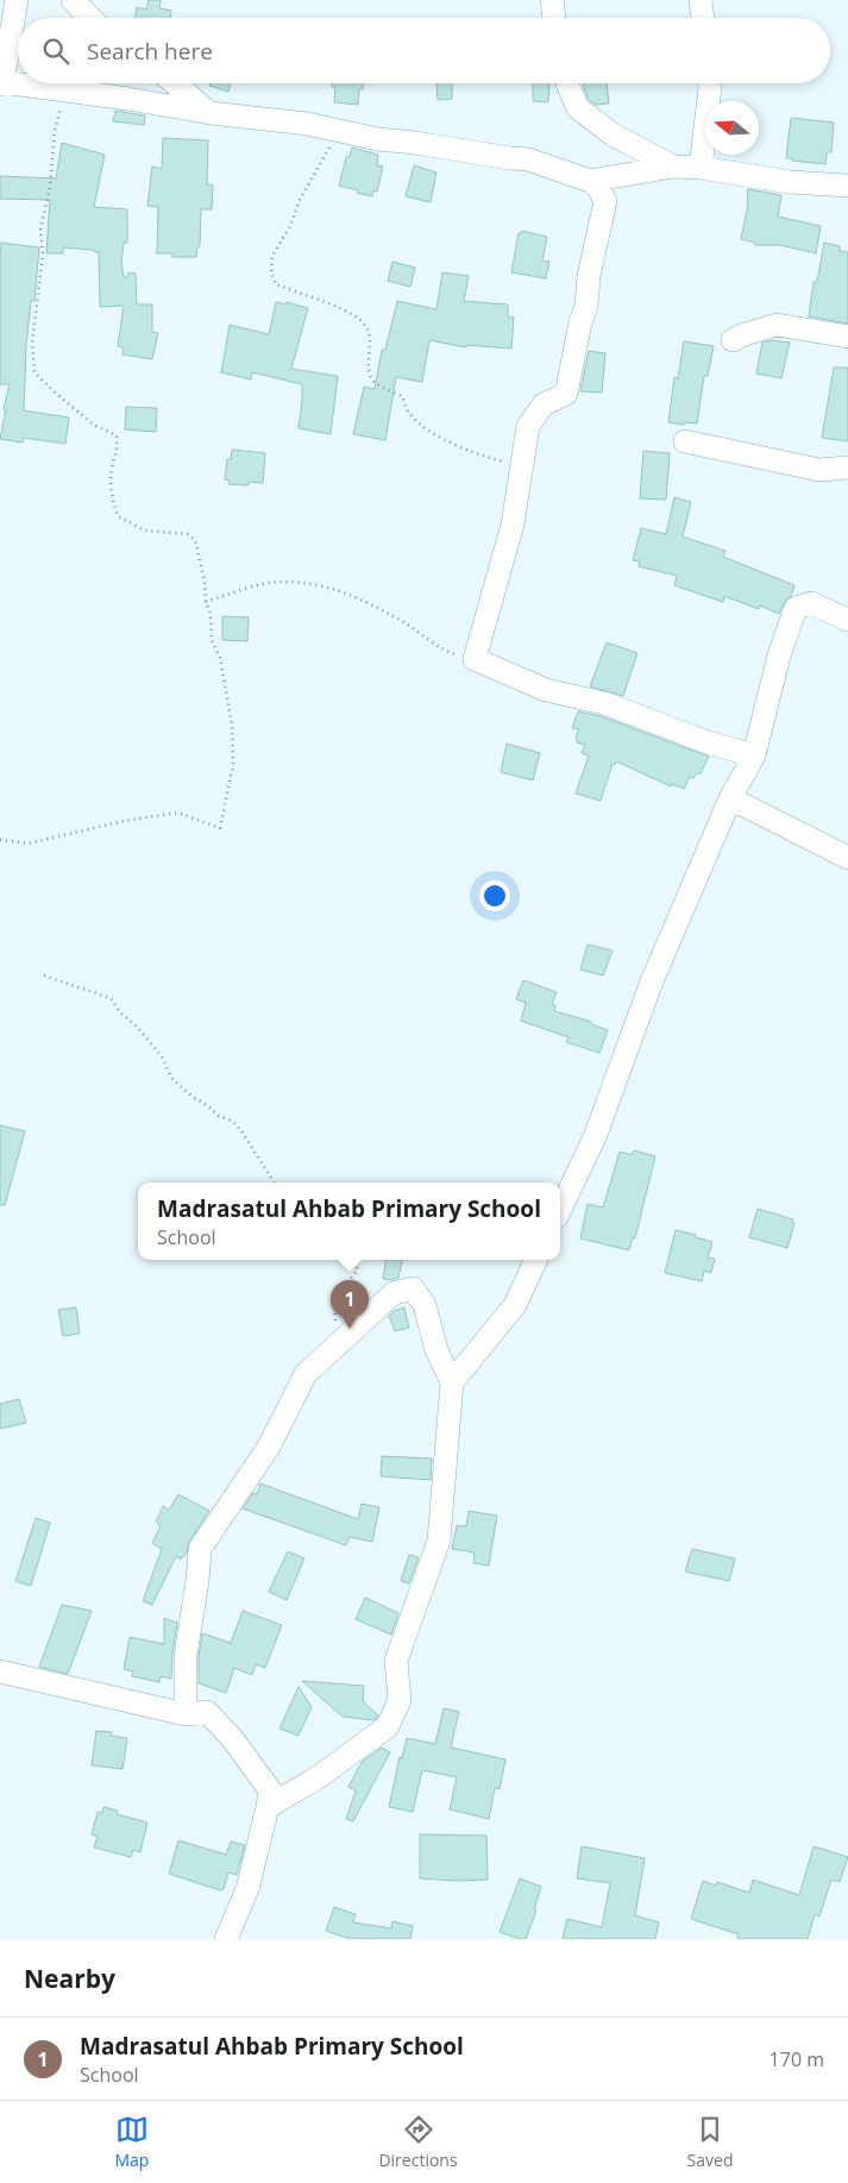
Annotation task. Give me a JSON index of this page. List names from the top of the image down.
{
  "north": "left",
  "page": {
    "search": "Search here",
    "popup": ["Madrasatul Ahbab Primary School", "School"],
    "pins": "1",
    "heading": "Nearby",
    "list": [
      {
        "mark": "1",
        "name": "Madrasatul Ahbab Primary School",
        "note": "School",
        "value": "170 m"
      }
    ],
    "nav": ["Map", "Directions", "Saved"]
  }
}
